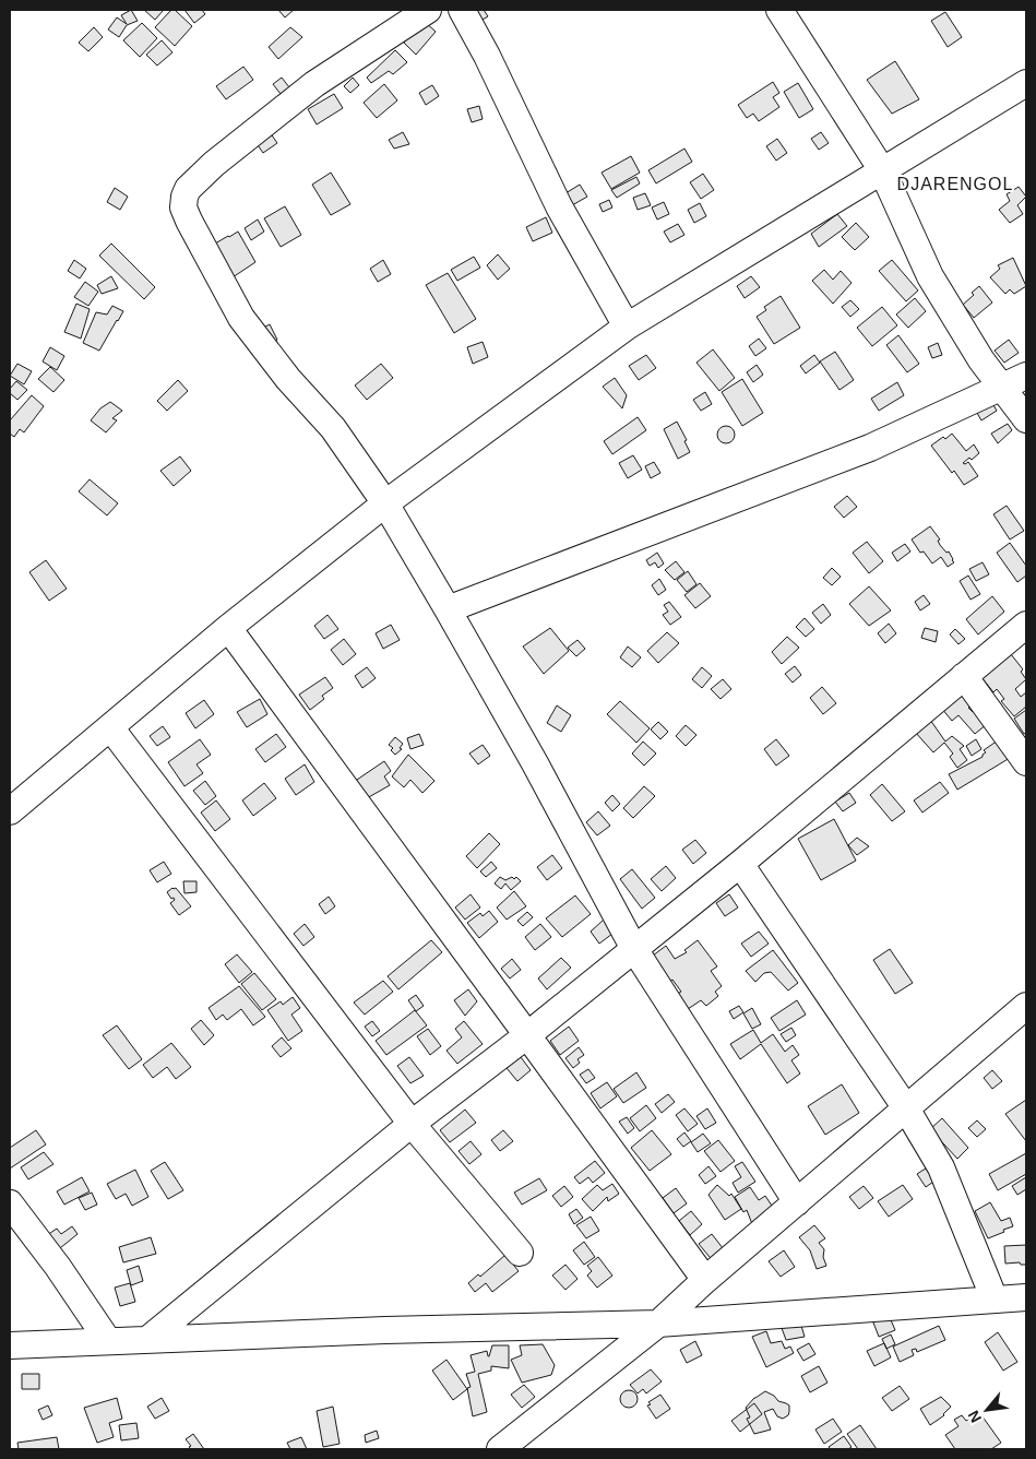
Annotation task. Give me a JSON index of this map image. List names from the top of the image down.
{
  "districts": ["DJARENGOL"],
  "north": "bottom left"
}
